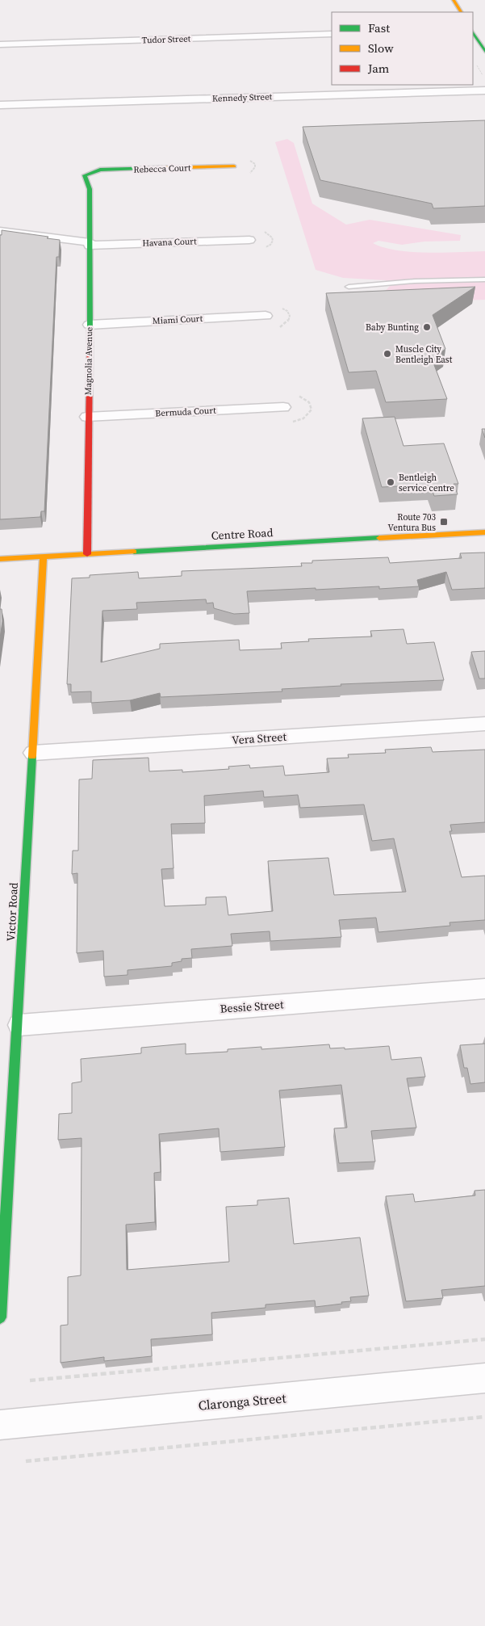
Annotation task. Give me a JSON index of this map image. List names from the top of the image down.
{
  "streets": {
    "main road": [
      "Rebecca Court",
      "Magnolia Avenue",
      "Centre Road",
      "Victor Road"
    ],
    "street": [
      "Tudor Street",
      "Kennedy Street",
      "Havana Court",
      "Miami Court",
      "Bermuda Court",
      "Vera Street",
      "Bessie Street",
      "Claronga Street"
    ]
  },
  "crossings": [
    ["Rebecca Court", "Magnolia Avenue"],
    ["Havana Court", "Magnolia Avenue"],
    ["Miami Court", "Magnolia Avenue"],
    ["Magnolia Avenue", "Bermuda Court"],
    ["Magnolia Avenue", "Centre Road"],
    ["Centre Road", "Victor Road"],
    ["Vera Street", "Victor Road"],
    ["Victor Road", "Bessie Street"]
  ],
  "places": {
    "other": ["Baby Bunting", "Muscle City Bentleigh East", "Bentleigh service centre"],
    "transit": ["Route 703 Ventura Bus"]
  },
  "legend": ["Fast", "Slow", "Jam"]
}
